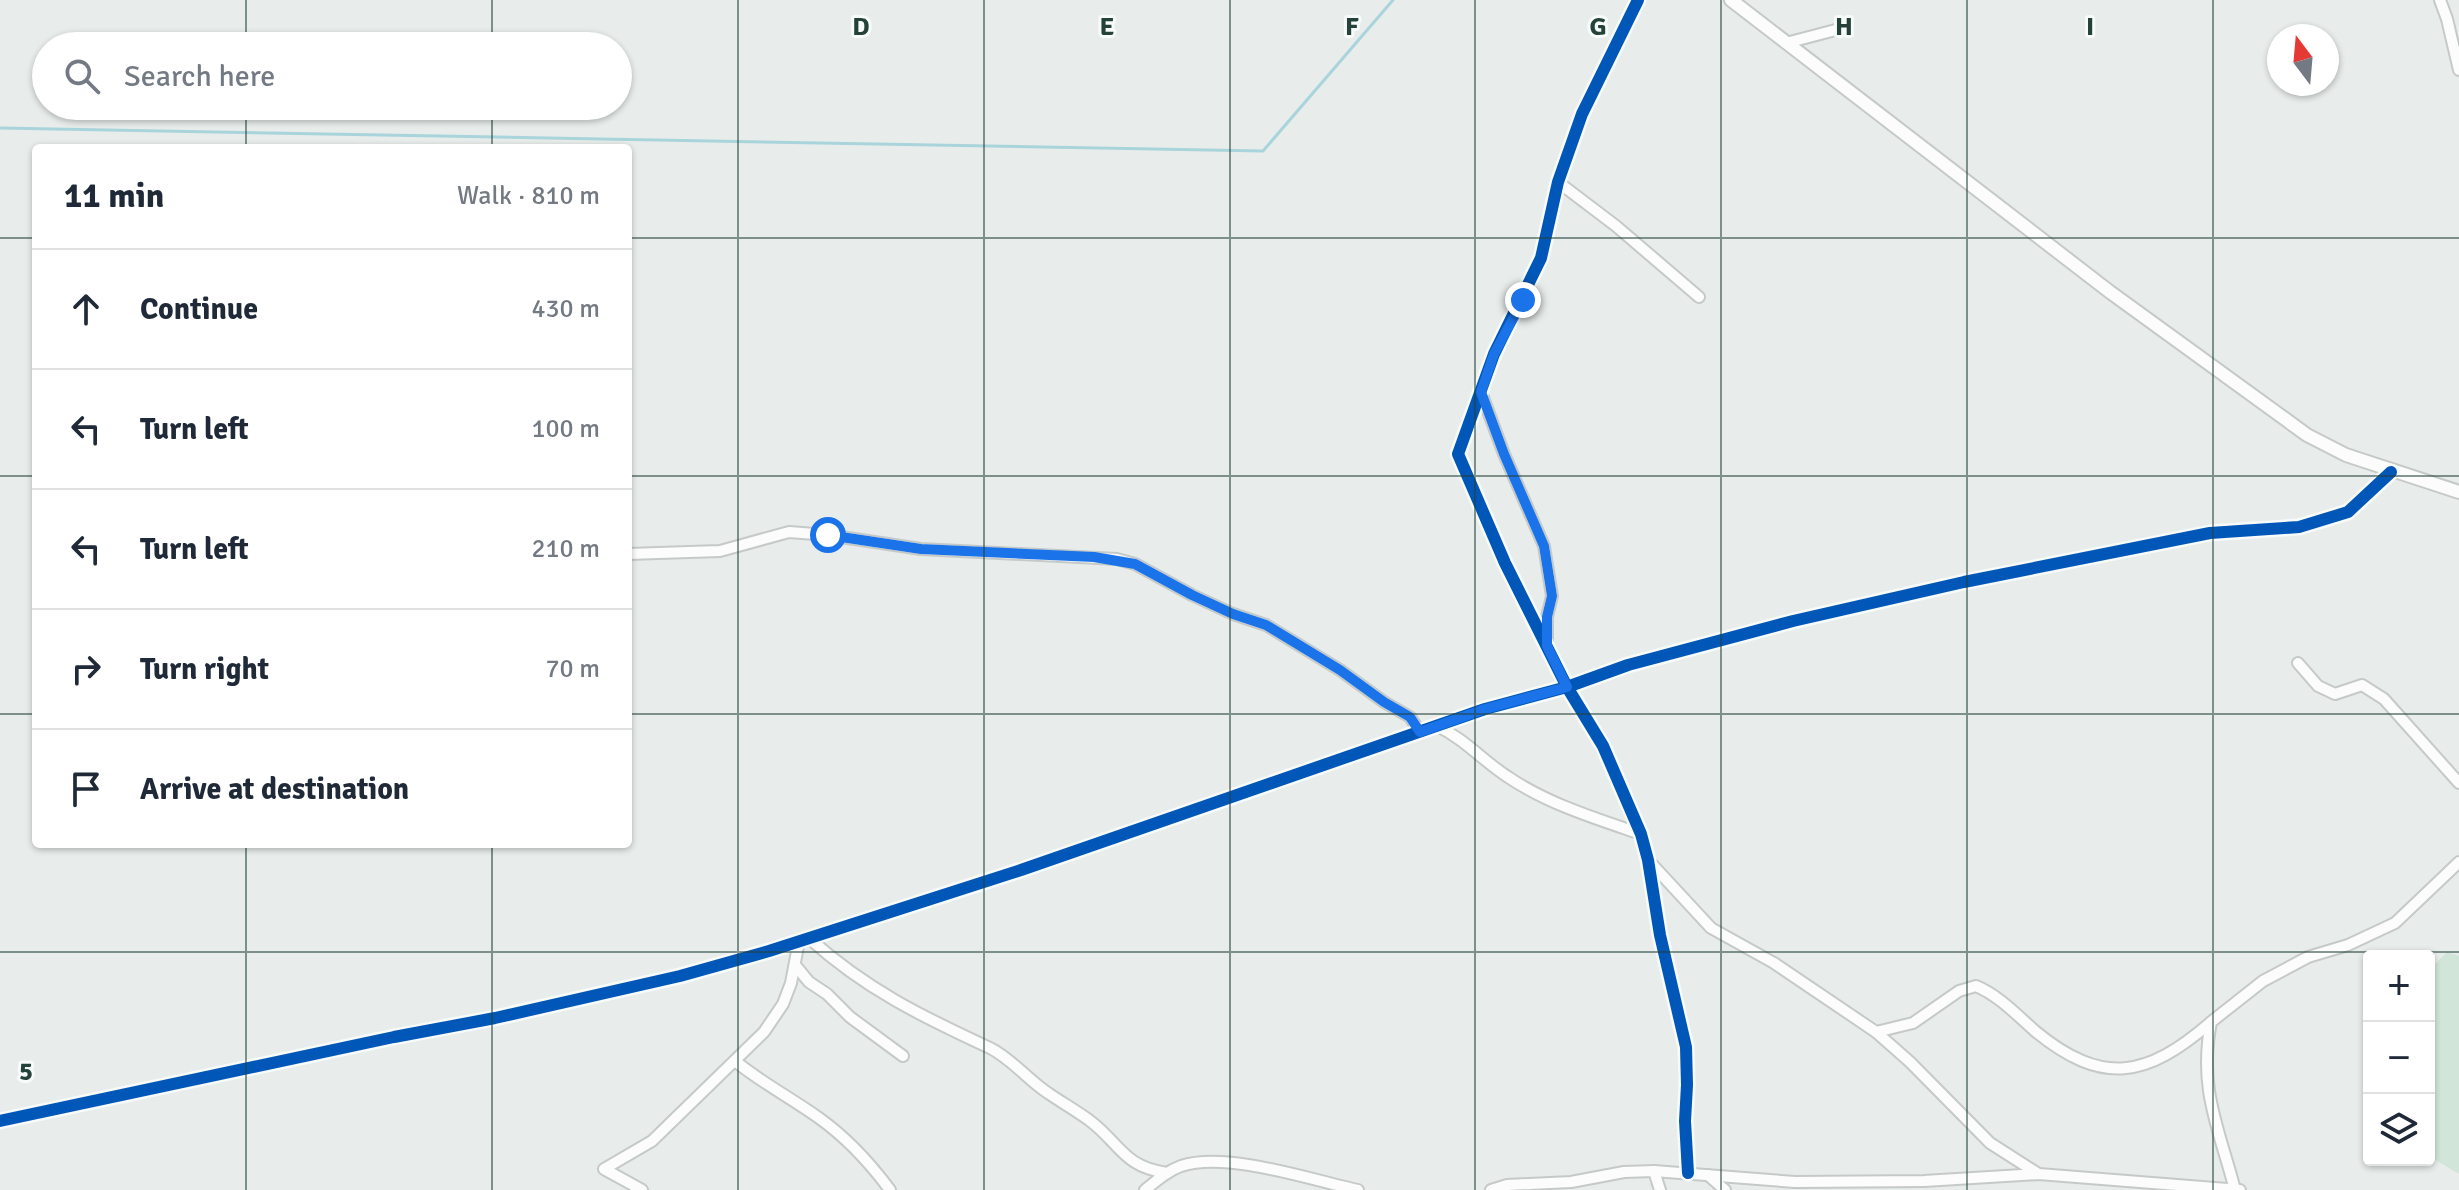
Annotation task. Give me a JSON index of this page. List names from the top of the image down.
{
  "north": "top",
  "page": {
    "search": "Search here",
    "heading": ["11 min", "Walk · 810 m"],
    "list": [
      ["Continue", "430 m"],
      ["Turn left", "100 m"],
      ["Turn left", "210 m"],
      ["Turn right", "70 m"],
      "Arrive at destination"
    ],
    "map_buttons": ["+", "−"]
  },
  "grid": {
    "columns": [
      "D",
      "E",
      "F",
      "G",
      "H",
      "I"
    ],
    "rows": ["5"]
  }
}
